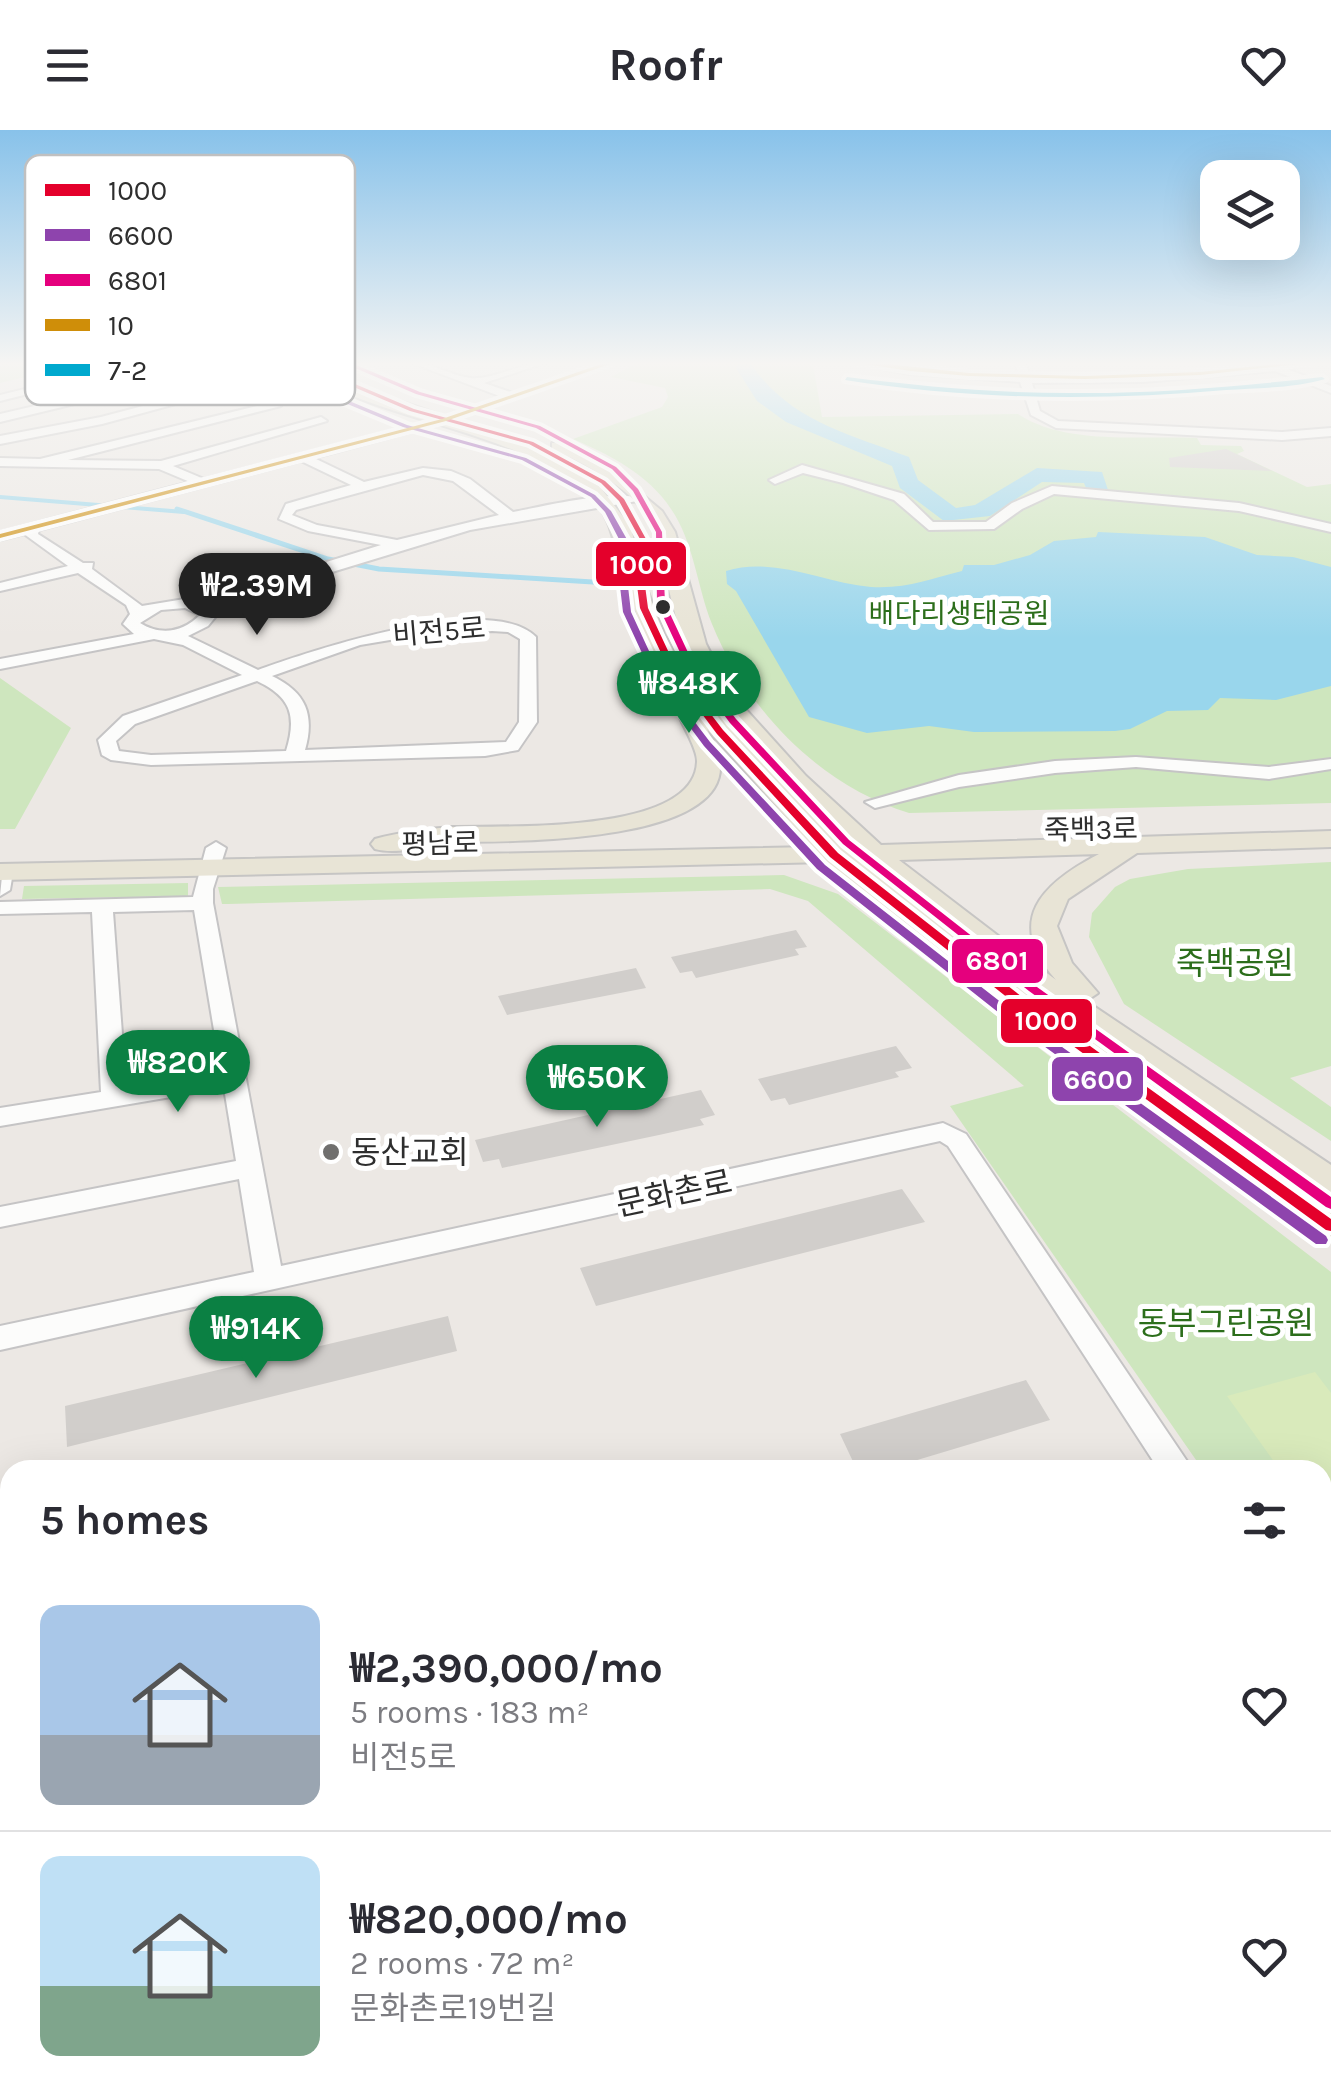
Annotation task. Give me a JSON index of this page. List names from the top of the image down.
{
  "streets": {
    "main road": ["죽백3로", "평남로"],
    "street": ["비전5로", "문화촌로"]
  },
  "crossings": [
    ["죽백3로", "평남로"]
  ],
  "parks": ["배다리생태공원", "죽백공원", "동부그린공원"],
  "places": ["동산교회"],
  "lines": [
    "transit line 1000",
    "transit line 6600",
    "transit line 6801",
    "transit line 10"
  ],
  "legend": [
    "1000",
    "6600",
    "6801",
    "10",
    "7-2"
  ],
  "page": {
    "header": "Roofr",
    "price": [
      "₩2.39M",
      "₩848K",
      "₩820K",
      "₩650K",
      "₩914K"
    ],
    "heading": "5 homes",
    "list": [
      {
        "name": "₩2,390,000/mo",
        "note": "5 rooms · 183 m² · 비전5로"
      },
      {
        "name": "₩820,000/mo",
        "note": "2 rooms · 72 m² · 문화촌로19번길"
      }
    ]
  }
}
